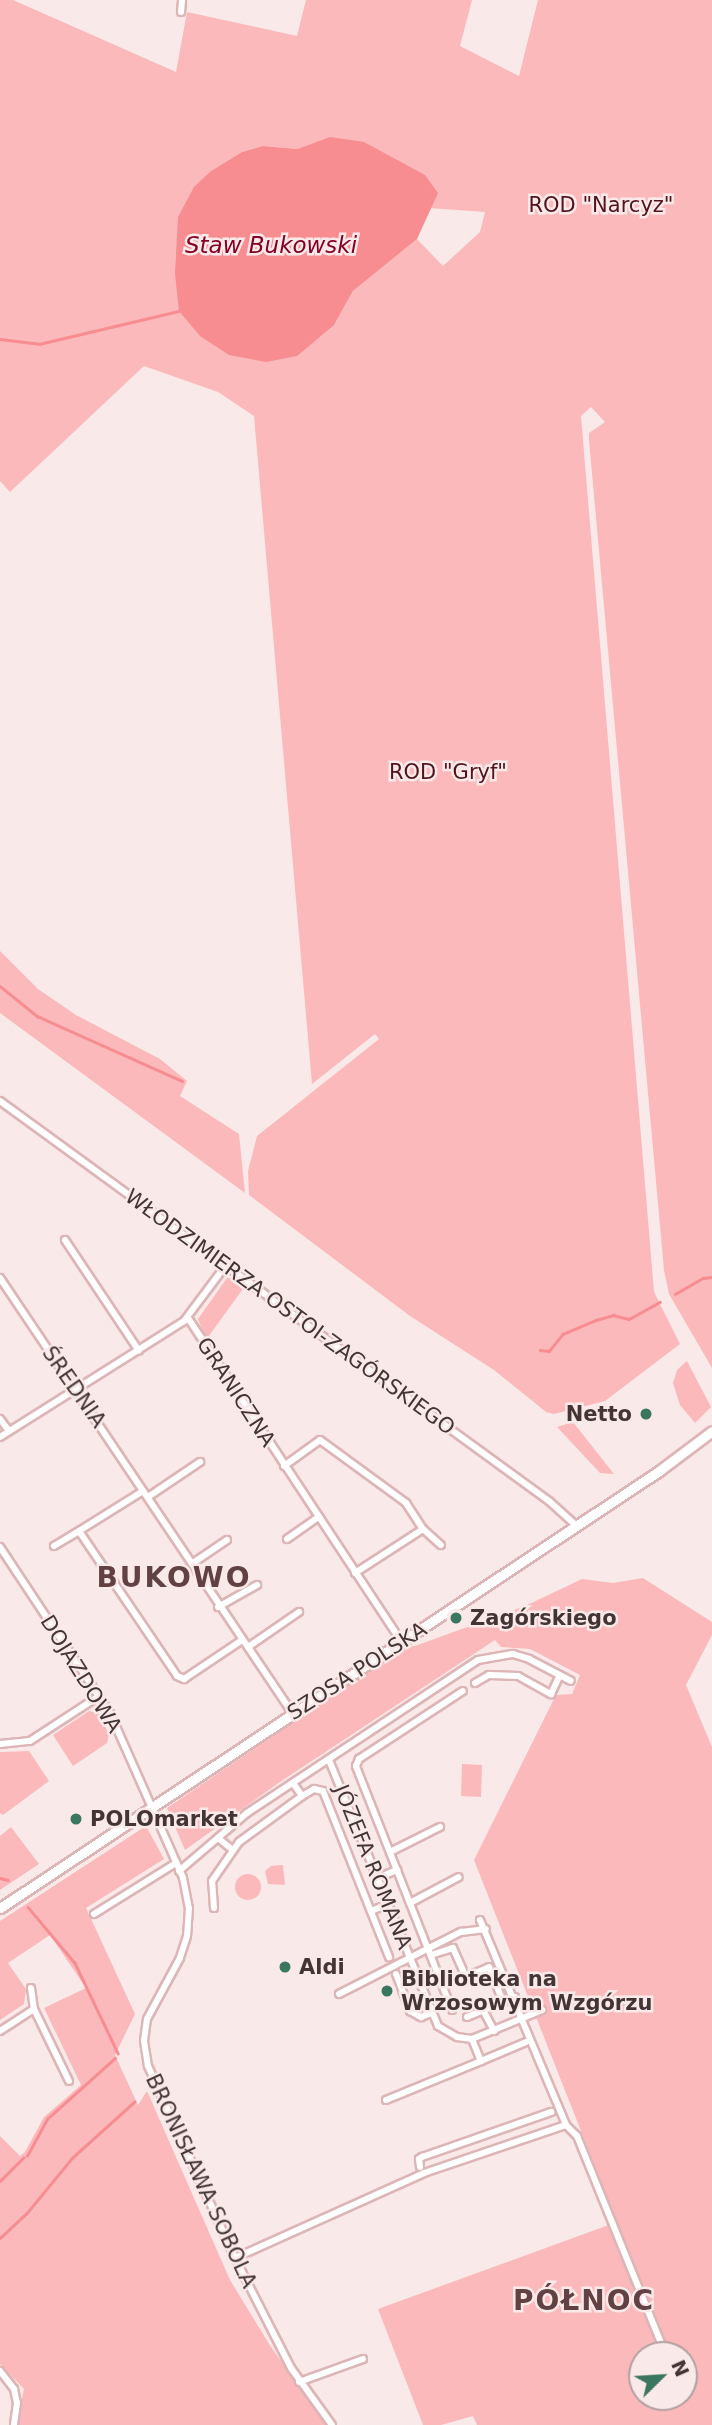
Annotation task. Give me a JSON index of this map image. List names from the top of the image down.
{
  "streets": {
    "street": [
      "WŁODZIMIERZA OSTOI-ZAGÓRSKIEGO",
      "ŚREDNIA",
      "GRANICZNA",
      "SZOSA POLSKA",
      "DOJAZDOWA",
      "JÓZEFA ROMANA",
      "BRONISŁAWA SOBOLA"
    ]
  },
  "crossings": [
    ["WŁODZIMIERZA OSTOI-ZAGÓRSKIEGO", "SZOSA POLSKA"],
    ["ŚREDNIA", "SZOSA POLSKA"],
    ["GRANICZNA", "SZOSA POLSKA"],
    ["SZOSA POLSKA", "DOJAZDOWA"],
    ["SZOSA POLSKA", "BRONISŁAWA SOBOLA"],
    ["DOJAZDOWA", "BRONISŁAWA SOBOLA"]
  ],
  "districts": ["BUKOWO", "PÓŁNOC"],
  "water": ["Staw Bukowski"],
  "parks": ["ROD \"Narcyz\"", "ROD \"Gryf\""],
  "places": [
    "Netto",
    "Zagórskiego",
    "POLOmarket",
    "Aldi",
    "Biblioteka na Wrzosowym Wzgórzu"
  ],
  "north": "top right"
}
